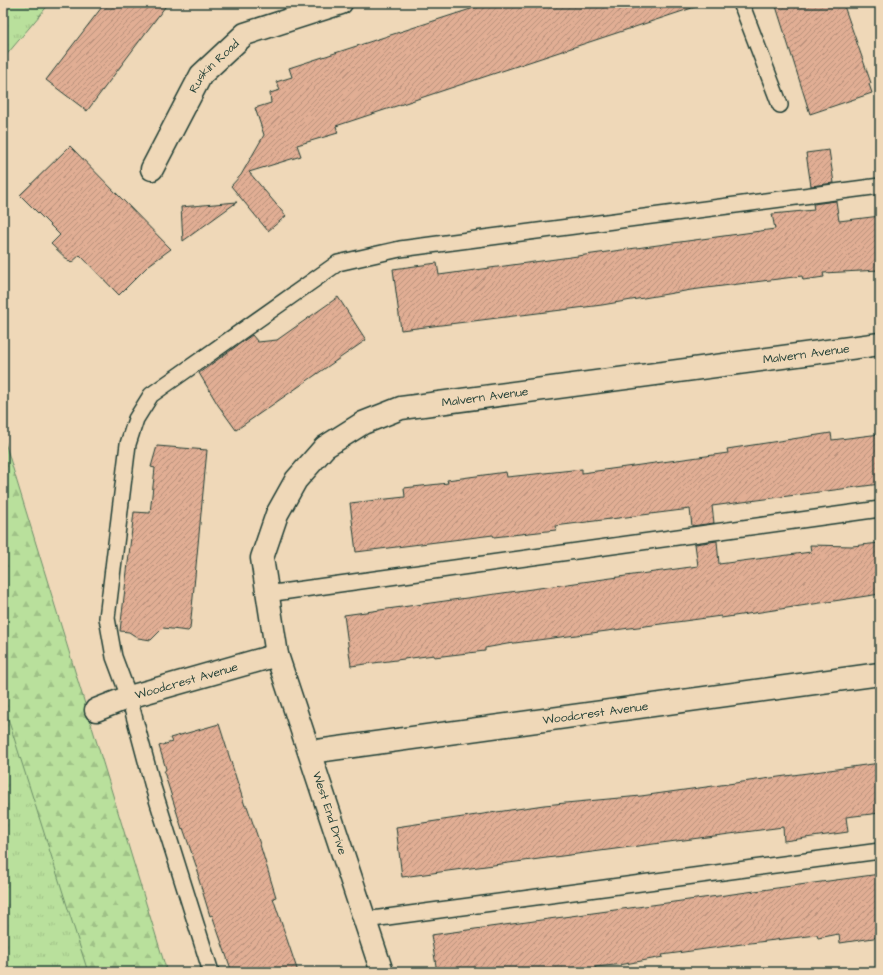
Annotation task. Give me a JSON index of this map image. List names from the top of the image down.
{
  "streets": {
    "street": [
      "Ruskin Road",
      "Malvern Avenue",
      "Woodcrest Avenue",
      "West End Drive"
    ]
  },
  "crossings": [
    ["Malvern Avenue", "Woodcrest Avenue"],
    ["Malvern Avenue", "West End Drive"],
    ["Woodcrest Avenue", "West End Drive"]
  ]
}
